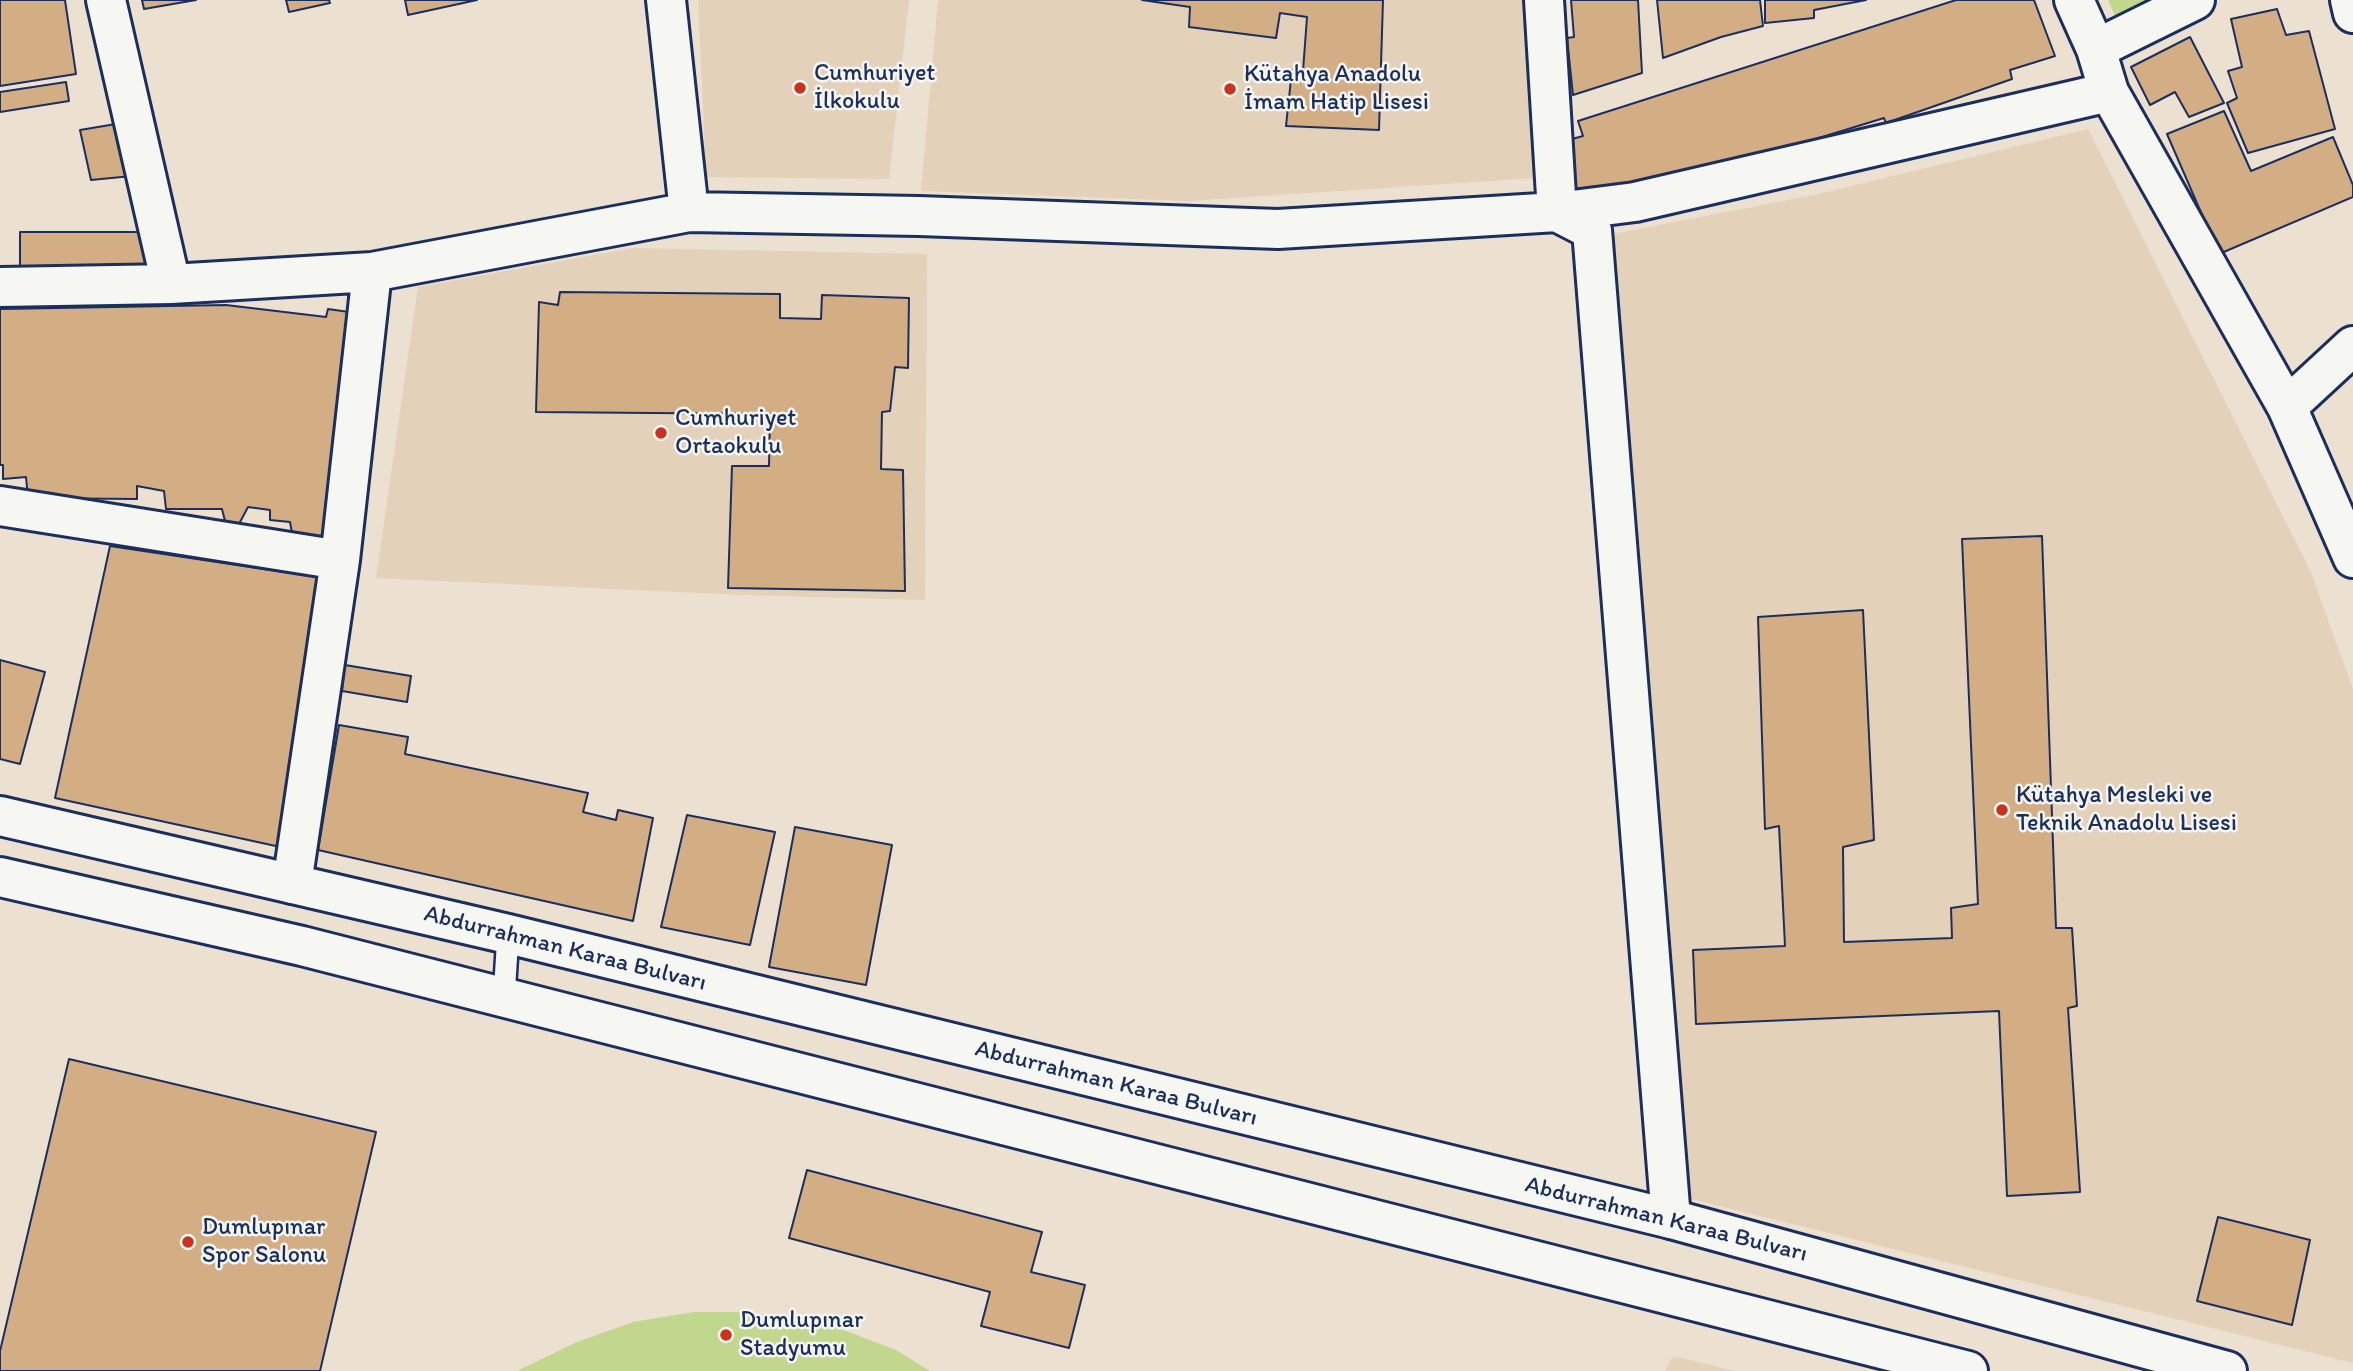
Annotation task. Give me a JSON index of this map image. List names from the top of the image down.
{
  "streets": {
    "street": ["Abdurrahman Karaa Bulvarı"]
  },
  "places": [
    "Cumhuriyet İlkokulu",
    "Kütahya Anadolu İmam Hatip Lisesi",
    "Cumhuriyet Ortaokulu",
    "Kütahya Mesleki ve Teknik Anadolu Lisesi",
    "Dumlupınar Spor Salonu",
    "Dumlupınar Stadyumu"
  ]
}
